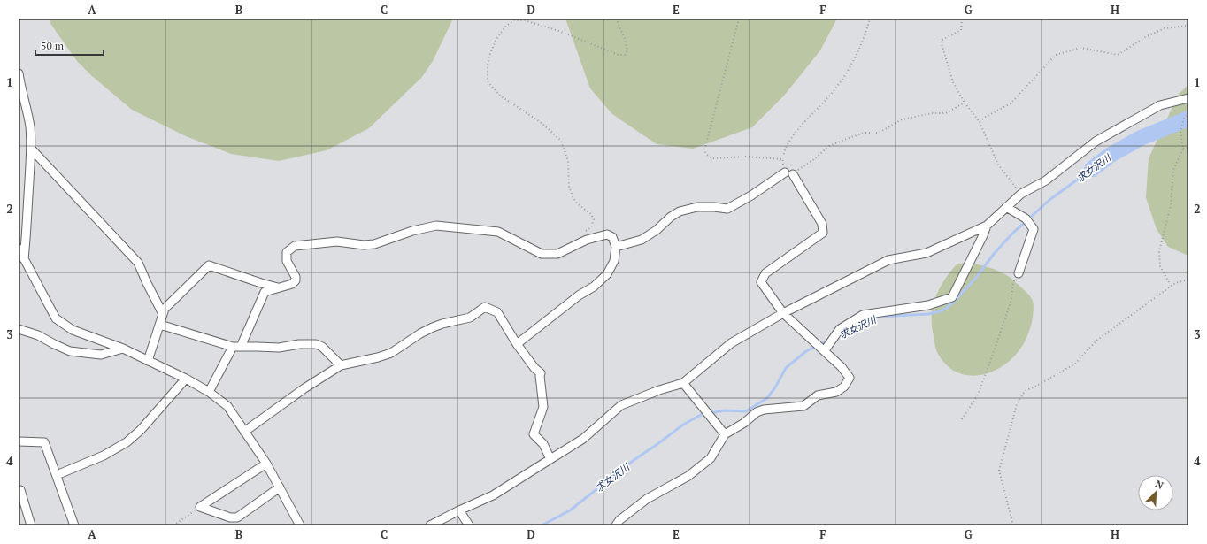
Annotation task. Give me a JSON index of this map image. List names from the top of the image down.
{
  "water": ["求女沢川"],
  "scale_bar": "50 m",
  "north": "top right",
  "grid": {
    "columns": [
      "A",
      "B",
      "C",
      "D",
      "E",
      "F",
      "G",
      "H"
    ],
    "rows": [
      "1",
      "2",
      "3",
      "4"
    ]
  }
}
